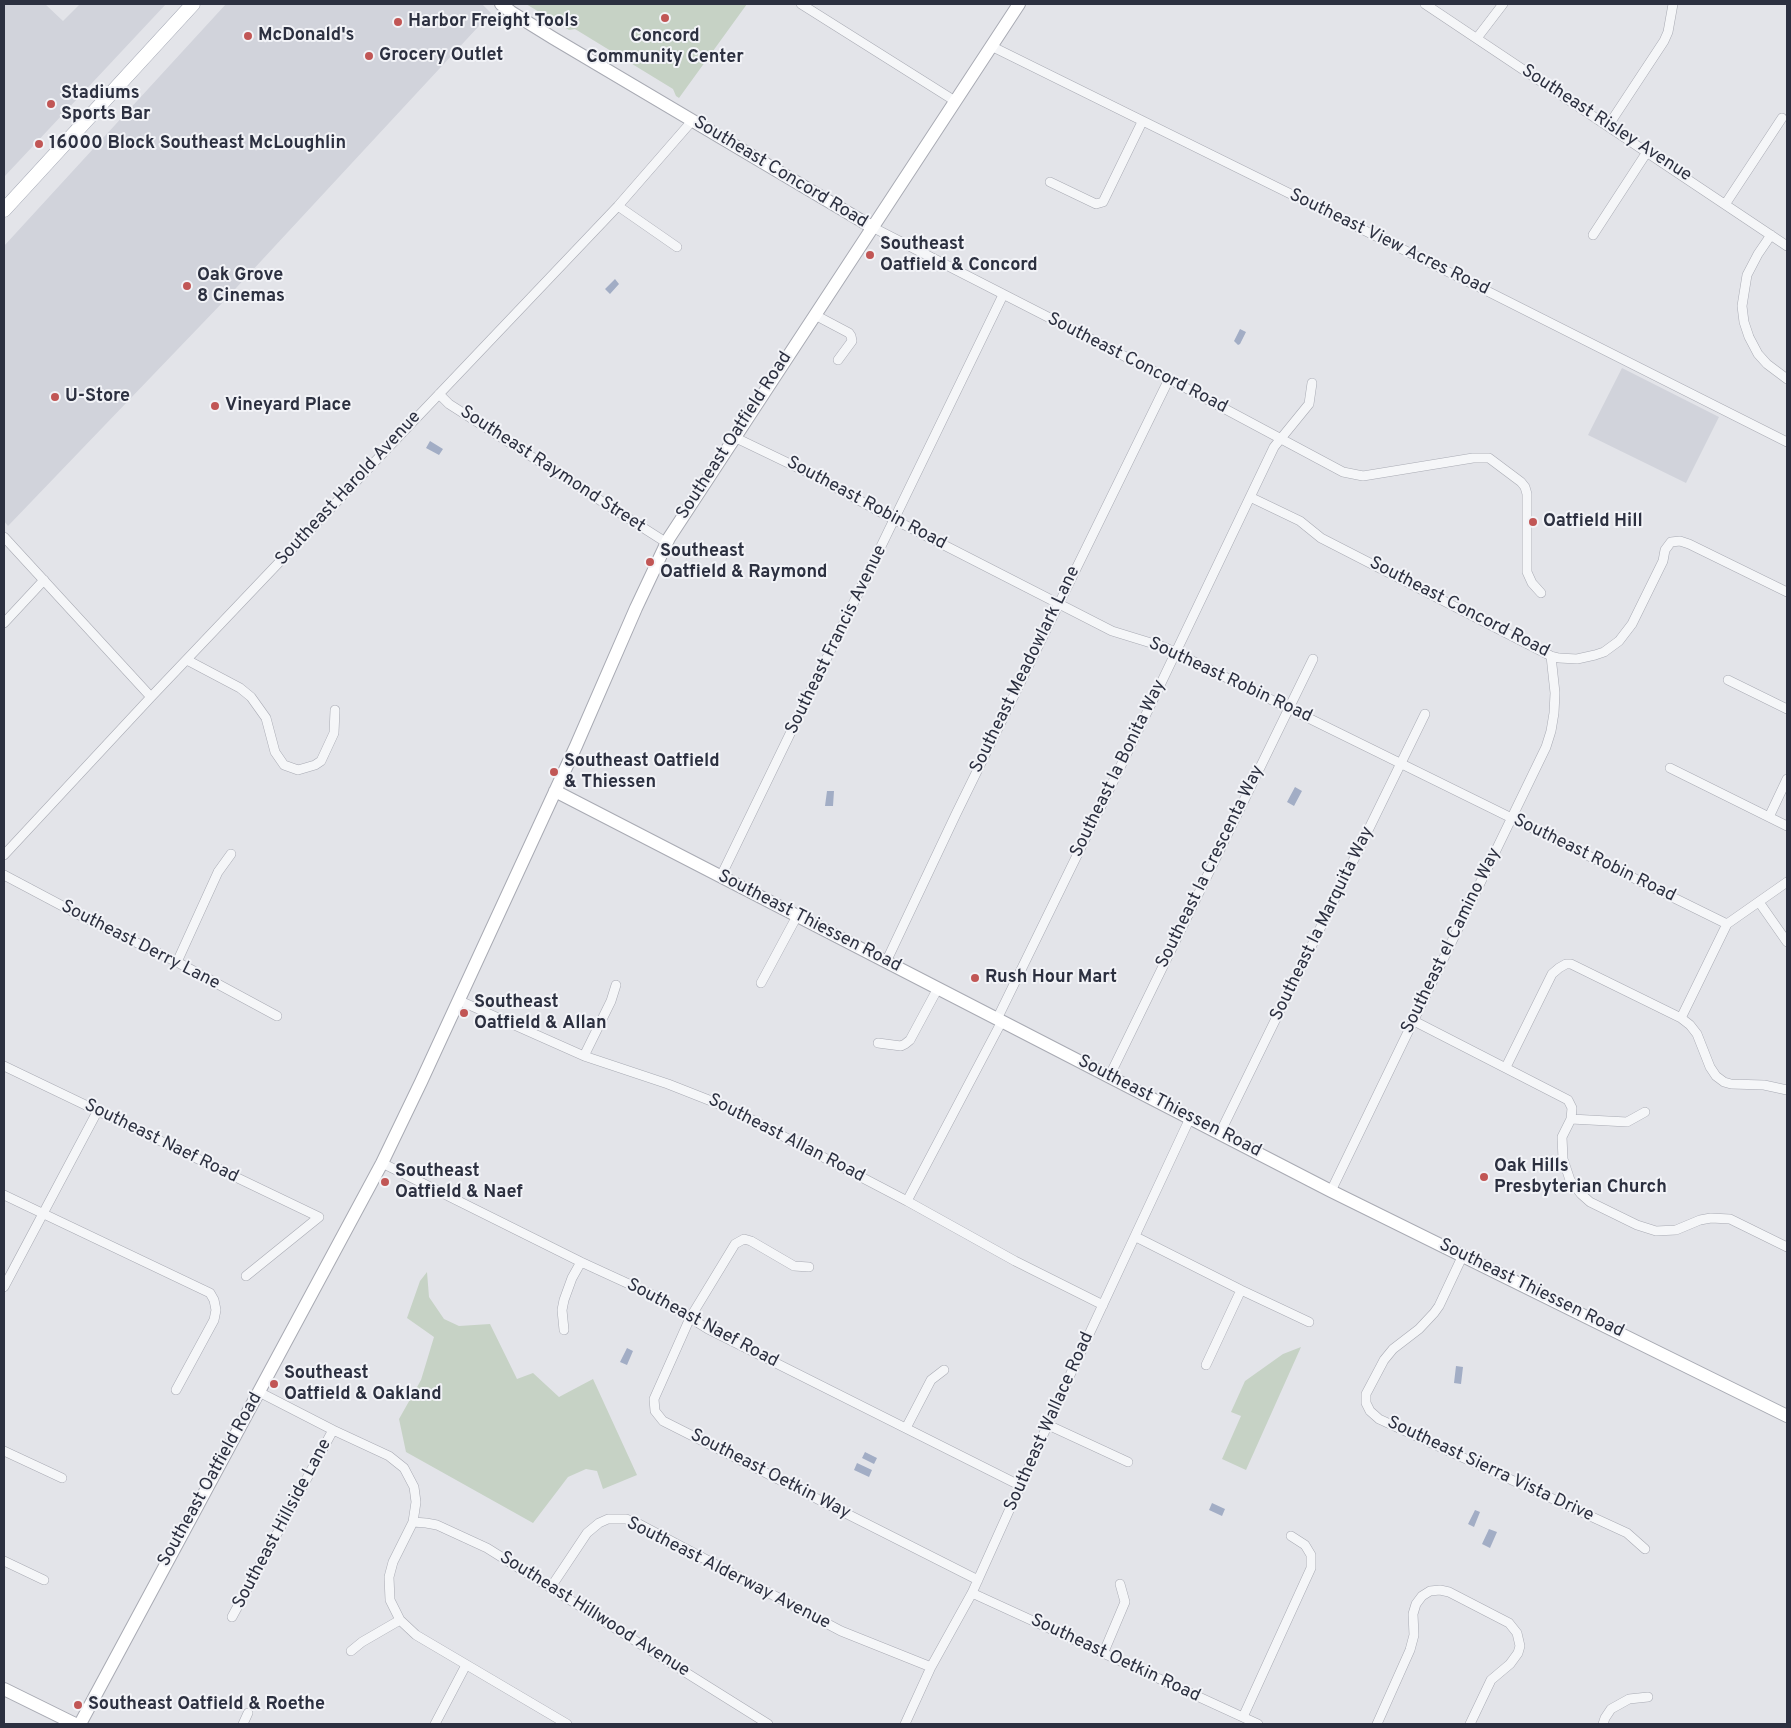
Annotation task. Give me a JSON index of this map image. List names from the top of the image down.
{
  "streets": {
    "main road": ["Southeast Concord Road", "Southeast Oatfield Road", "Southeast Thiessen Road"],
    "street": [
      "Southeast Risley Avenue",
      "Southeast View Acres Road",
      "Southeast Raymond Street",
      "Southeast Harold Avenue",
      "Southeast Robin Road",
      "Southeast Francis Avenue",
      "Southeast Meadowlark Lane",
      "Southeast la Bonita Way",
      "Southeast la Crescenta Way",
      "Southeast la Marquita Way",
      "Southeast el Camino Way",
      "Southeast Derry Lane",
      "Southeast Allan Road",
      "Southeast Naef Road",
      "Southeast Wallace Road",
      "Southeast Sierra Vista Drive",
      "Southeast Oetkin Way",
      "Southeast Hillside Lane",
      "Southeast Alderway Avenue",
      "Southeast Hillwood Avenue",
      "Southeast Oetkin Road"
    ]
  },
  "crossings": [
    ["Southeast Concord Road", "Southeast Oatfield Road"],
    ["Southeast Concord Road", "Southeast Harold Avenue"],
    ["Southeast Concord Road", "Southeast Francis Avenue"],
    ["Southeast Concord Road", "Southeast Meadowlark Lane"],
    ["Southeast Concord Road", "Southeast la Bonita Way"],
    ["Southeast Concord Road", "Southeast el Camino Way"],
    ["Southeast View Acres Road", "Southeast Oatfield Road"],
    ["Southeast Oatfield Road", "Southeast Raymond Street"],
    ["Southeast Oatfield Road", "Southeast Robin Road"],
    ["Southeast Oatfield Road", "Southeast Thiessen Road"],
    ["Southeast Oatfield Road", "Southeast Allan Road"],
    ["Southeast Oatfield Road", "Southeast Naef Road"],
    ["Southeast Raymond Street", "Southeast Harold Avenue"],
    ["Southeast Robin Road", "Southeast Francis Avenue"],
    ["Southeast Robin Road", "Southeast Meadowlark Lane"],
    ["Southeast Robin Road", "Southeast la Bonita Way"],
    ["Southeast Robin Road", "Southeast la Crescenta Way"],
    ["Southeast Robin Road", "Southeast la Marquita Way"],
    ["Southeast Robin Road", "Southeast el Camino Way"],
    ["Southeast Francis Avenue", "Southeast Thiessen Road"],
    ["Southeast Meadowlark Lane", "Southeast Thiessen Road"],
    ["Southeast la Bonita Way", "Southeast Thiessen Road"],
    ["Southeast la Bonita Way", "Southeast Allan Road"],
    ["Southeast la Crescenta Way", "Southeast Thiessen Road"],
    ["Southeast Thiessen Road", "Southeast la Marquita Way"],
    ["Southeast Thiessen Road", "Southeast el Camino Way"],
    ["Southeast Thiessen Road", "Southeast Wallace Road"],
    ["Southeast Thiessen Road", "Southeast Sierra Vista Drive"],
    ["Southeast Allan Road", "Southeast Wallace Road"],
    ["Southeast Naef Road", "Southeast Wallace Road"],
    ["Southeast Naef Road", "Southeast Oetkin Way"],
    ["Southeast Wallace Road", "Southeast Oetkin Way"],
    ["Southeast Wallace Road", "Southeast Alderway Avenue"],
    ["Southeast Wallace Road", "Southeast Oetkin Road"],
    ["Southeast Alderway Avenue", "Southeast Hillwood Avenue"]
  ],
  "places": [
    "Concord Community Center",
    "Harbor Freight Tools",
    "McDonald's",
    "Grocery Outlet",
    "Stadiums Sports Bar",
    "16000 Block Southeast McLoughlin",
    "Southeast Oatfield & Concord",
    "Oak Grove 8 Cinemas",
    "U-Store",
    "Vineyard Place",
    "Oatfield Hill",
    "Southeast Oatfield & Raymond",
    "Southeast Oatfield & Thiessen",
    "Rush Hour Mart",
    "Southeast Oatfield & Allan",
    "Oak Hills Presbyterian Church",
    "Southeast Oatfield & Naef",
    "Southeast Oatfield & Oakland",
    "Southeast Oatfield & Roethe"
  ]
}
